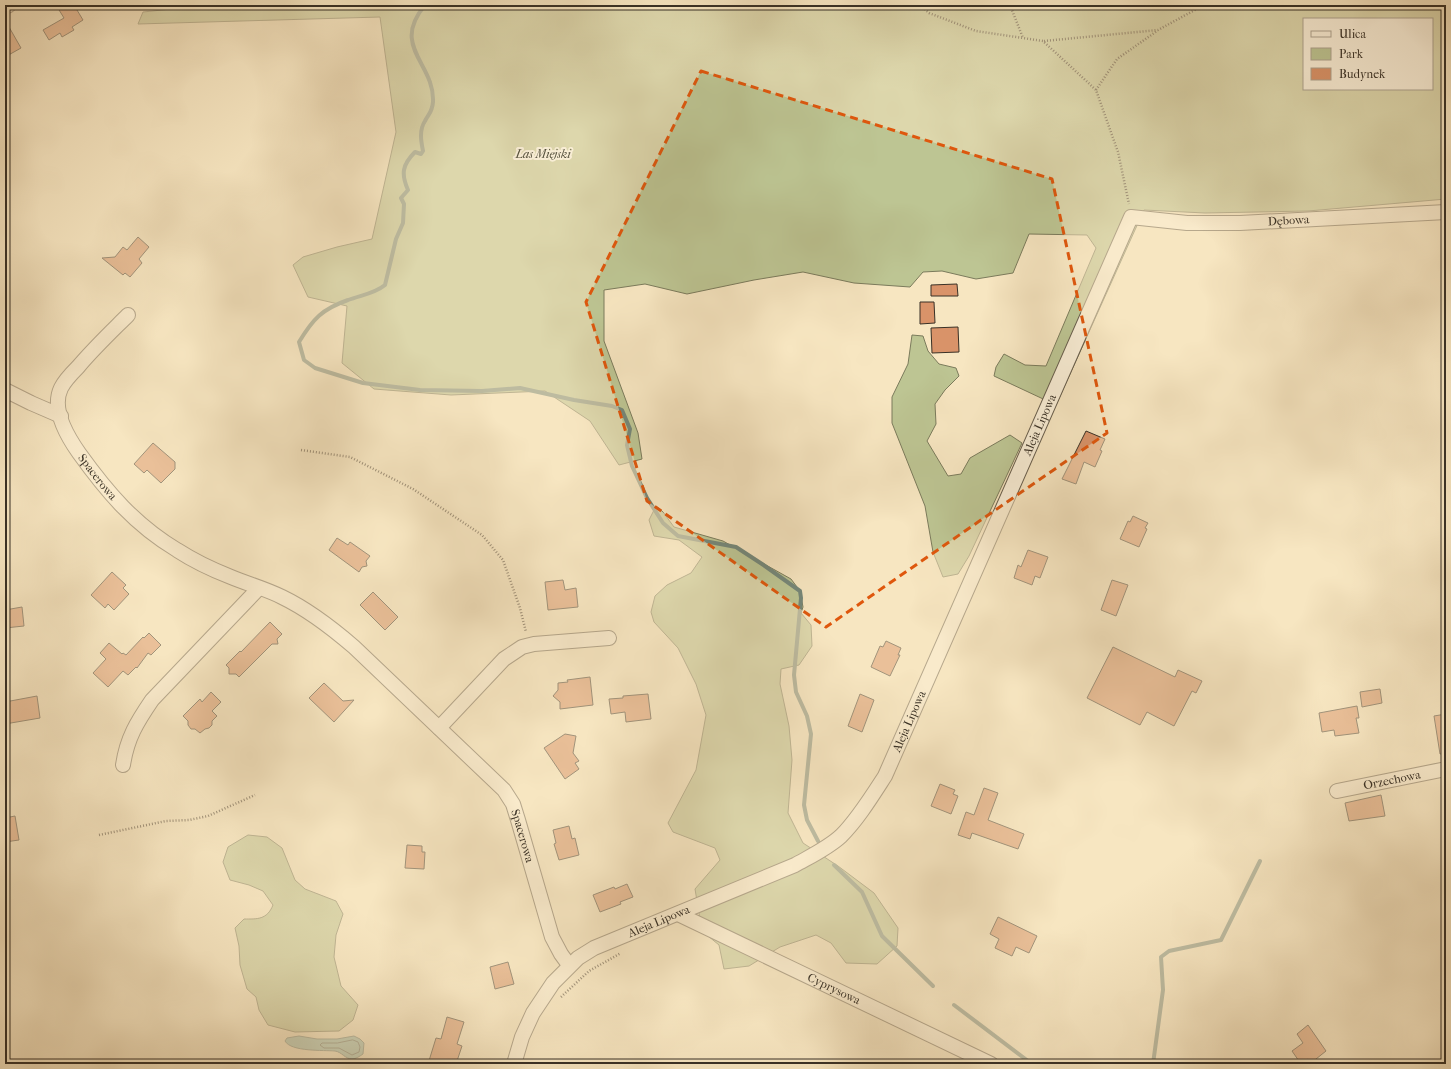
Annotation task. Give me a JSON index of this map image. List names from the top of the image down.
{
  "streets": {
    "street": [
      "Dębowa",
      "Aleja Lipowa",
      "Spacerowa",
      "Orzechowa",
      "Cyprysowa"
    ]
  },
  "crossings": [
    ["Dębowa", "Aleja Lipowa"],
    ["Aleja Lipowa", "Spacerowa"],
    ["Aleja Lipowa", "Cyprysowa"]
  ],
  "parks": ["Las Miejski"],
  "legend": ["Ulica", "Park", "Budynek"]
}
